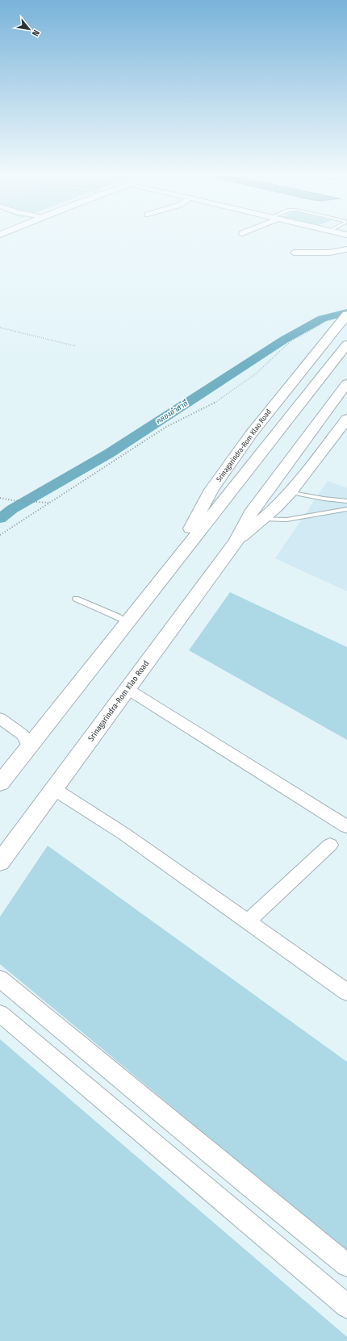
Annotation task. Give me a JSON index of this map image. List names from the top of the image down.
{
  "streets": {
    "main road": ["Srinagarindra-Rom Klao Road"]
  },
  "water": ["คลองลำสาลี"],
  "north": "bottom right"
}
